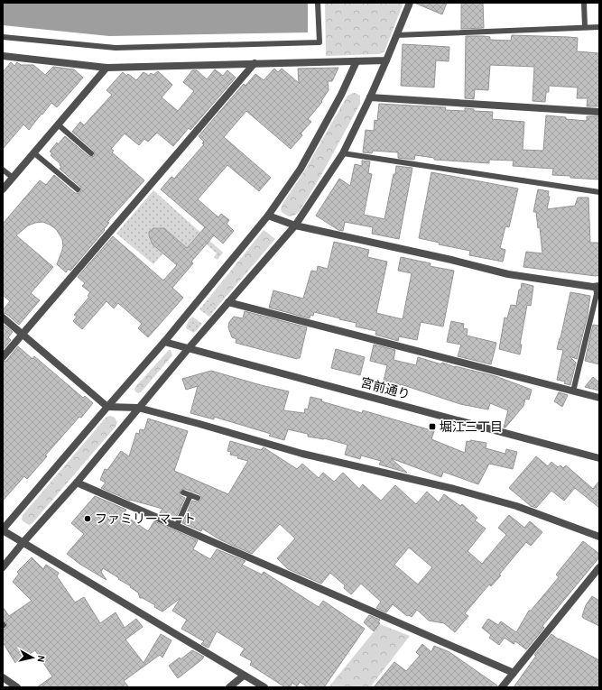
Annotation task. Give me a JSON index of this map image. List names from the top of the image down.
{
  "streets": {
    "street": ["宮前通り"]
  },
  "places": {
    "transit": ["堀江三丁目"],
    "other": ["ファミリーマート"]
  },
  "north": "right"
}
